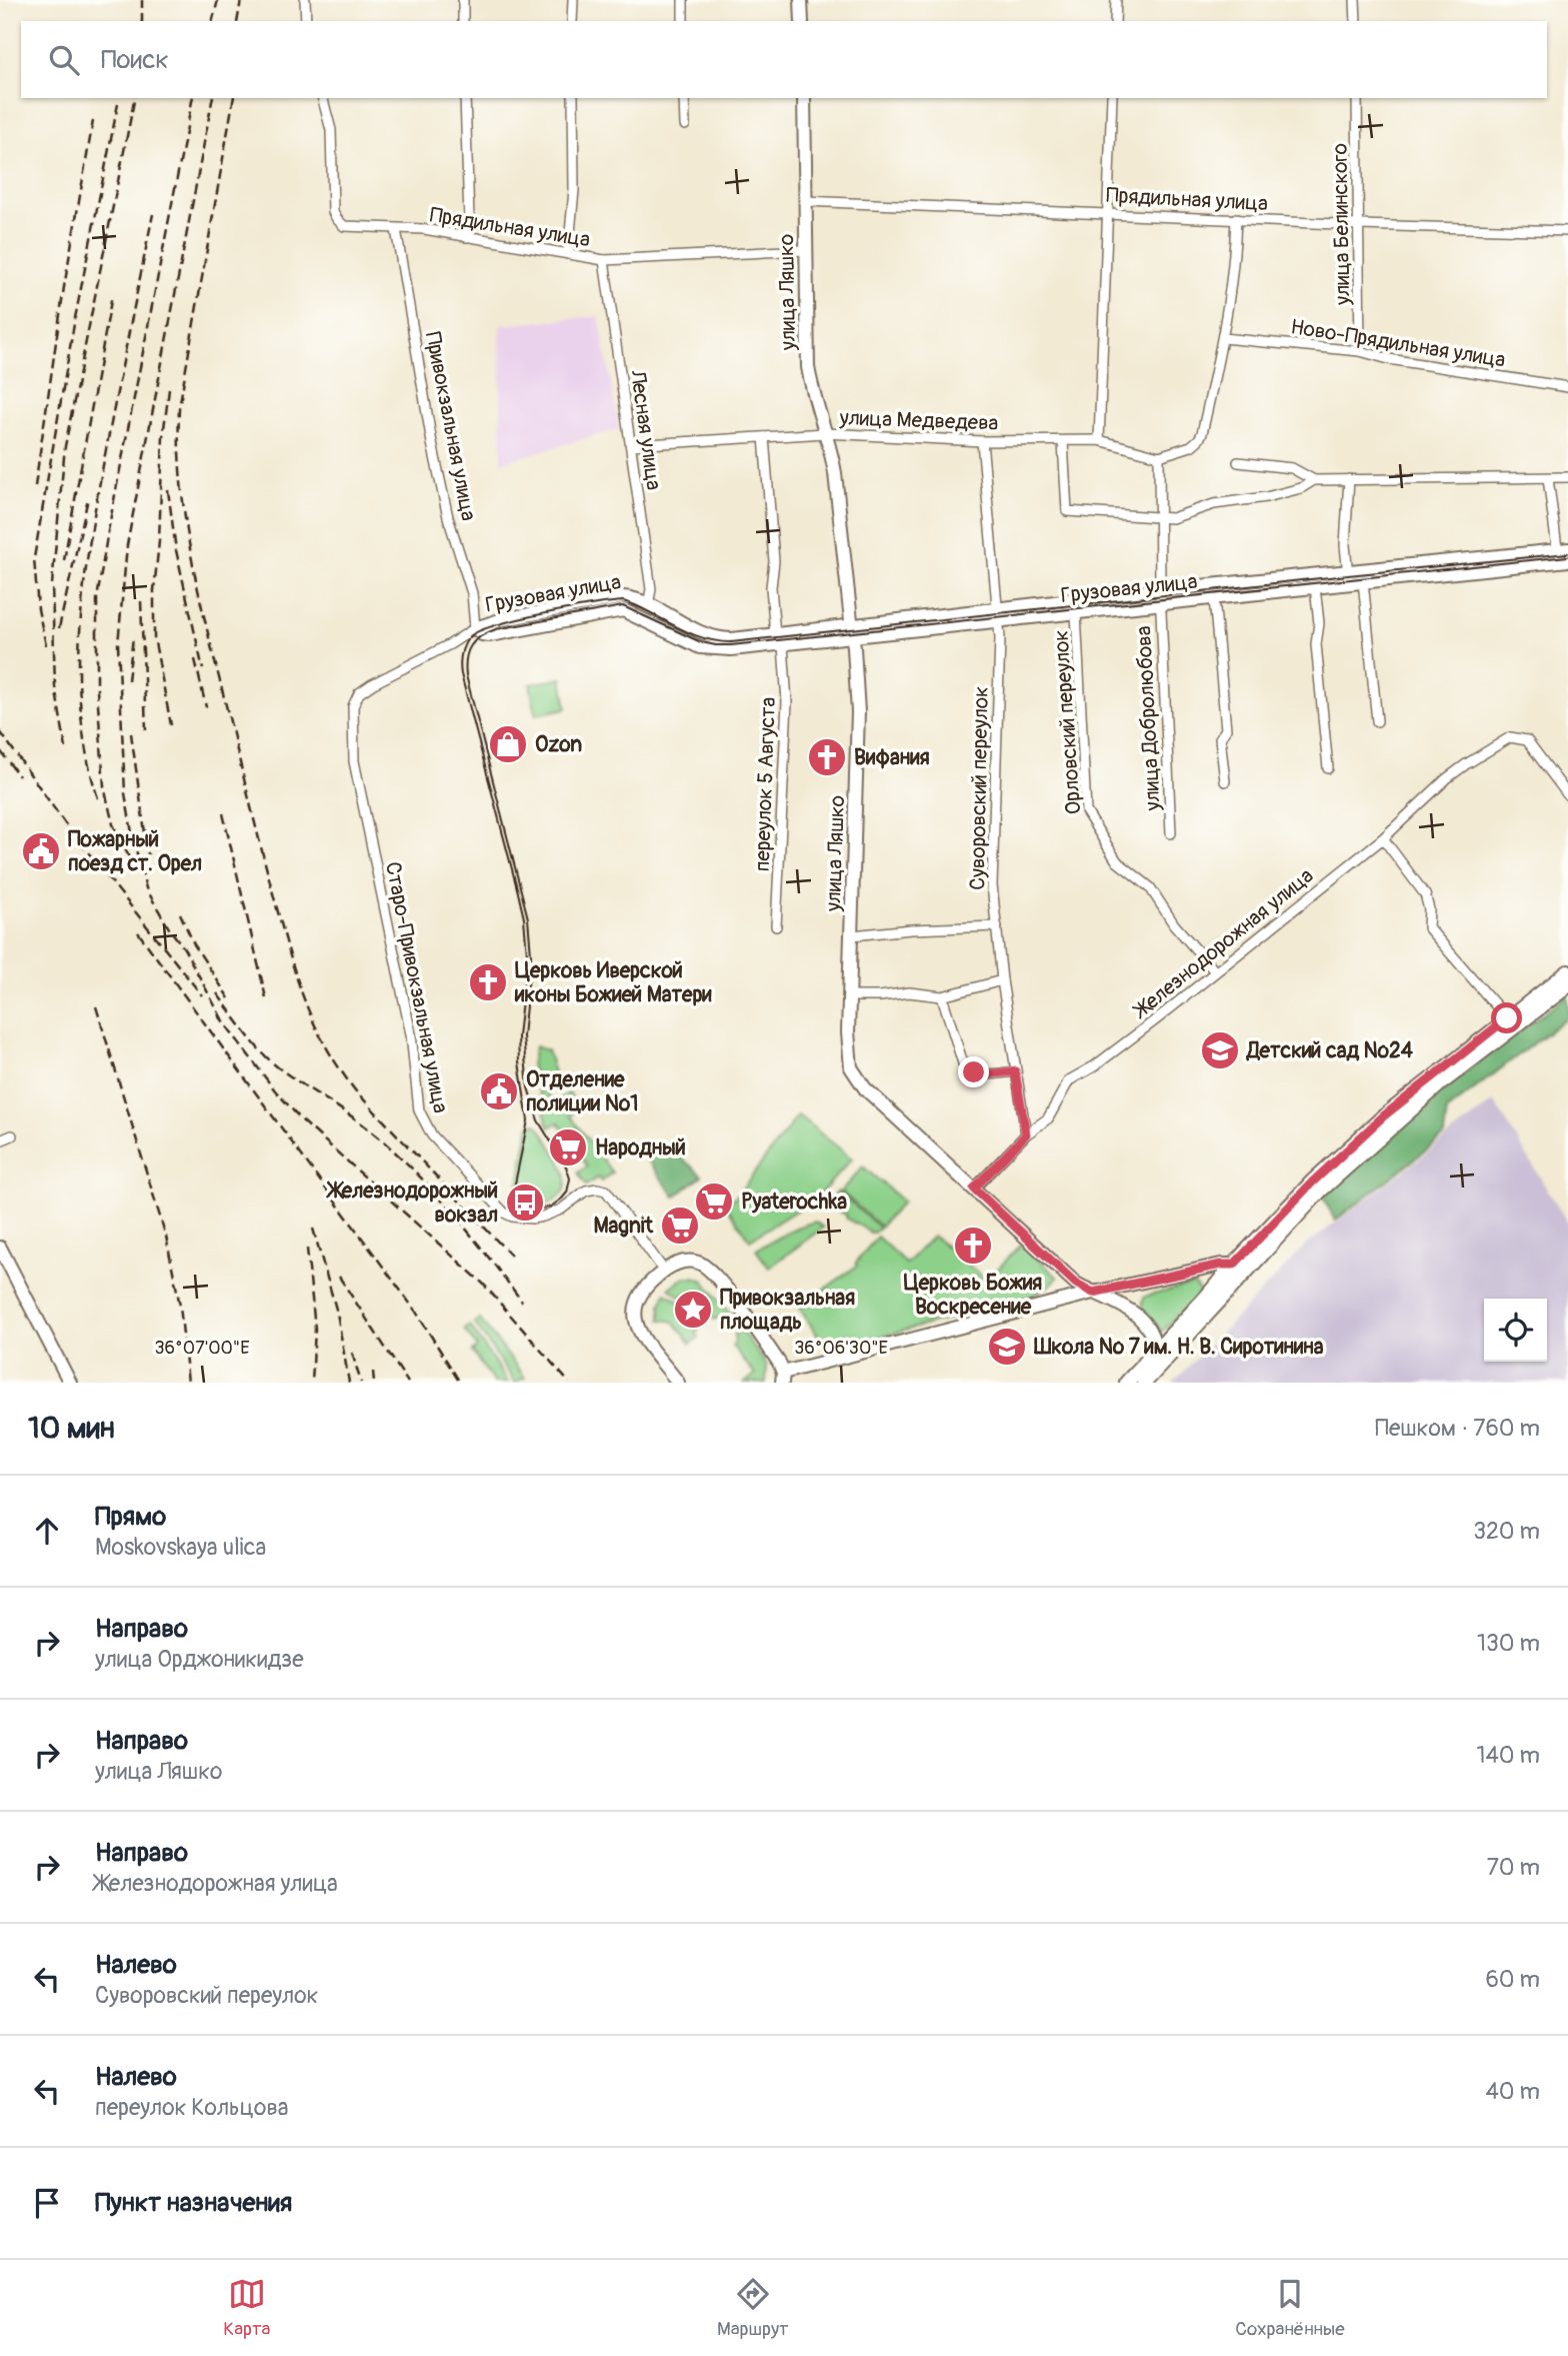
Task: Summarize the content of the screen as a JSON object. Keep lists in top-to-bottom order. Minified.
{"streets":{"street":["Прядильная улица","улица Белинского","улица Ляшко","Ново-Прядильная улица","улица Медведева","Привокзальная улица","Лесная улица","Грузовая улица","улица Добролюбова","Орловский переулок","переулок 5 Августа","Суворовский переулок","Железнодорожная улица","Старо-Привокзальная улица"]},"crossings":[["Прядильная улица","улица Белинского"],["Прядильная улица","улица Ляшко"],["Прядильная улица","Привокзальная улица"],["Прядильная улица","Лесная улица"],["улица Белинского","Ново-Прядильная улица"],["улица Ляшко","улица Медведева"],["улица Ляшко","Грузовая улица"],["улица Ляшко","Железнодорожная улица"],["улица Медведева","Лесная улица"],["улица Медведева","улица Добролюбова"],["улица Медведева","переулок 5 Августа"],["улица Медведева","Суворовский переулок"],["Привокзальная улица","Грузовая улица"],["Привокзальная улица","Старо-Привокзальная улица"],["Лесная улица","Грузовая улица"],["Грузовая улица","улица Добролюбова"],["Грузовая улица","Орловский переулок"],["Грузовая улица","переулок 5 Августа"],["Грузовая улица","Суворовский переулок"],["Грузовая улица","Старо-Привокзальная улица"],["Орловский переулок","Железнодорожная улица"],["Суворовский переулок","Железнодорожная улица"]],"places":{"shop":["Ozon"],"church":["Вифания","Церковь Иверской иконы Божией Матери","Церковь Божия Воскресение"],"public building":["Пожарный поезд ст. Орел","Отделение полиции №1"],"school or university":["Детский сад №24","Школа № 7 им. Н. В. Сиротинина"],"supermarket":["Народный","Pyaterochka","Magnit"],"bus stop":["Железнодорожный вокзал"],"place":["Привокзальная площадь"]},"page":{"search":"Поиск","heading":["10 мин","Пешком · 760 m"],"list":[["Прямо","Moskovskaya ulica","320 m"],["Направо","улица Орджоникидзе","130 m"],["Направо","улица Ляшко","140 m"],["Направо","Железнодорожная улица","70 m"],["Налево","Суворовский переулок","60 m"],["Налево","переулок Кольцова","40 m"],"Пункт назначения"],"nav":["Карта","Маршрут","Сохранённые"]},"coordinates":["36°07'00\"E","36°06'30\"E"]}
